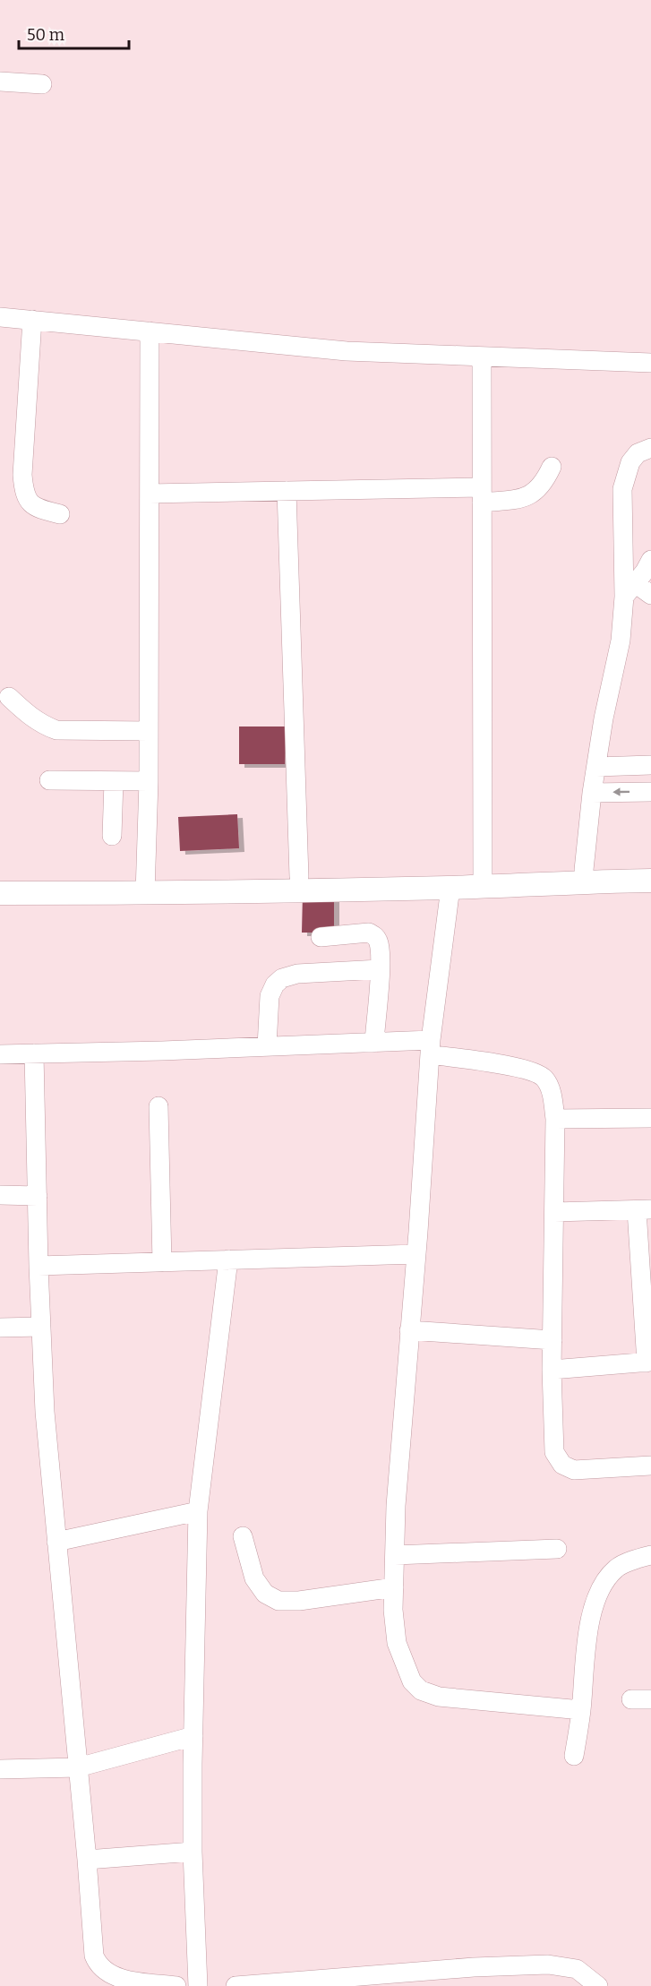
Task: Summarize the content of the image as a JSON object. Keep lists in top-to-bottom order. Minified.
{"scale_bar":"50 m"}
